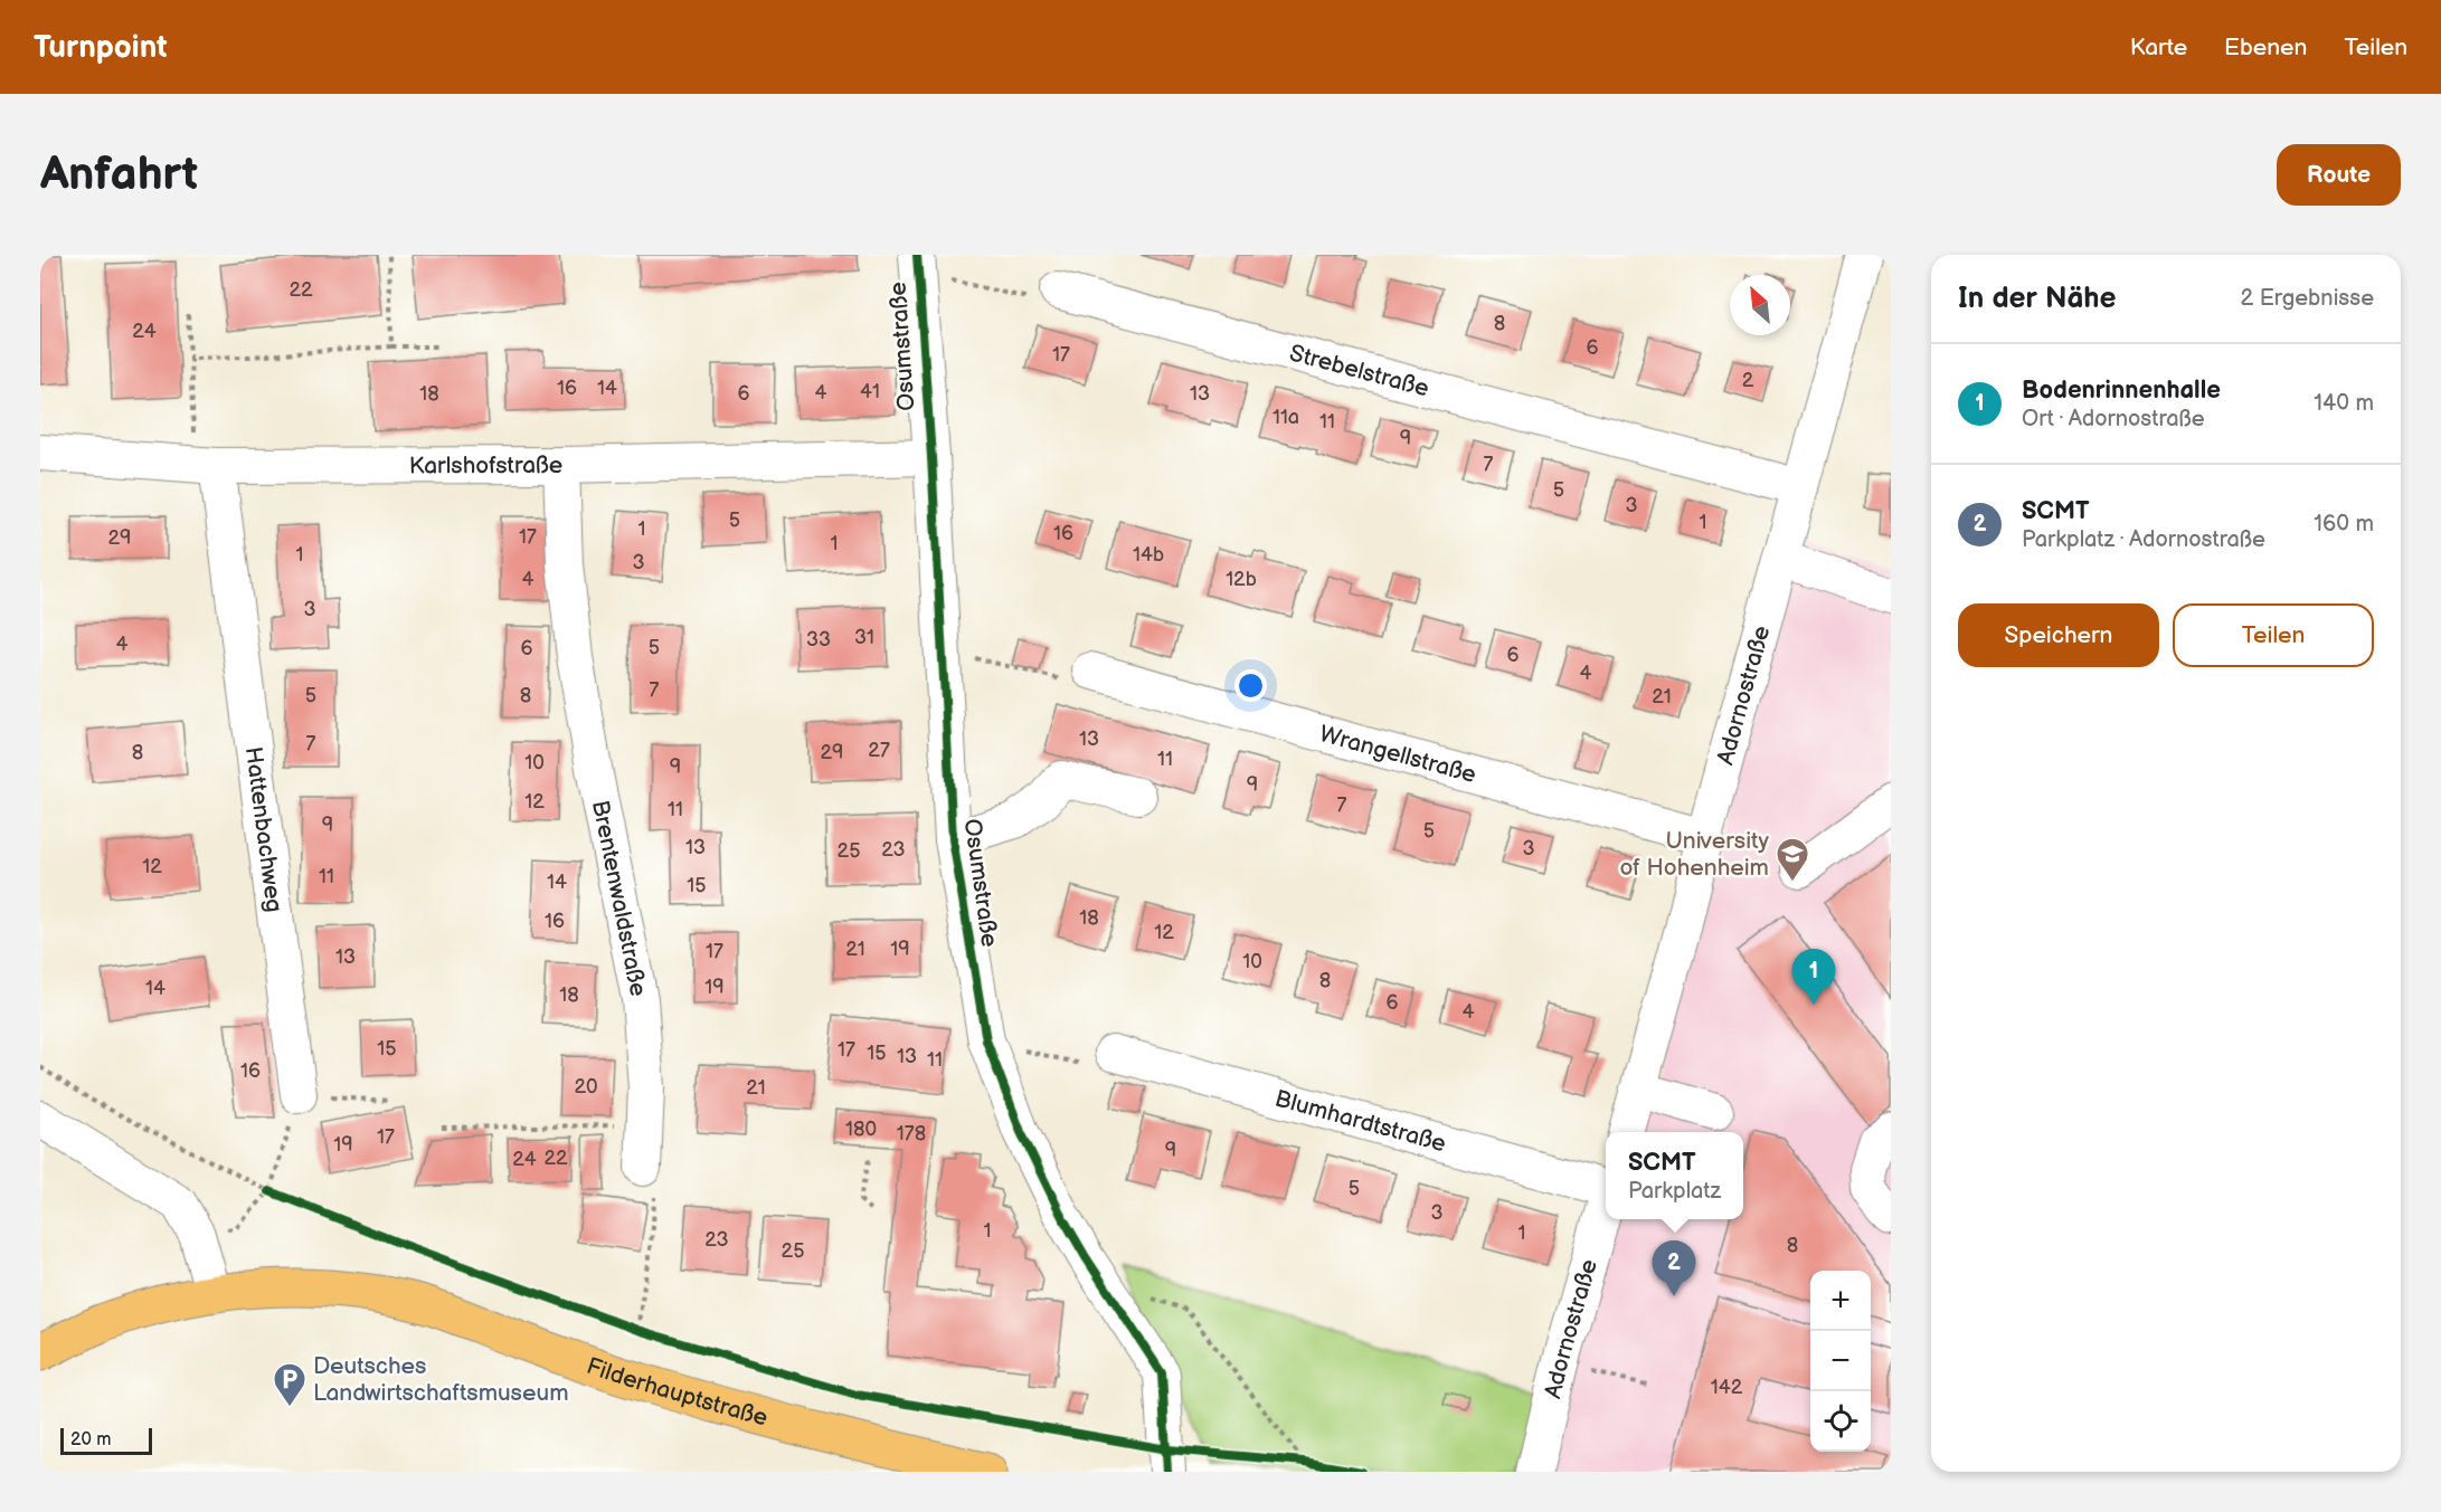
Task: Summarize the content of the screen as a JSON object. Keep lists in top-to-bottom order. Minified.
{"streets":{"main road":["Filderhauptstraße"],"street":["Osumstraße","Strebelstraße","Karlshofstraße","Adornostraße","Wrangellstraße","Hattenbachweg","Brentenwaldstraße","Blumhardtstraße"]},"crossings":[["Osumstraße","Karlshofstraße"],["Strebelstraße","Adornostraße"],["Karlshofstraße","Hattenbachweg"],["Karlshofstraße","Brentenwaldstraße"],["Adornostraße","Wrangellstraße"]],"places":{"school or university":["University of Hohenheim"],"parking":["Deutsches Landwirtschaftsmuseum"]},"house_numbers":["22","8","24","6","17","2","16","14","41","4","18","6","13","11a","11","9","7","5","3","5","1","1","16","17","29","1","1","14b","3","4","12b","3","31","33","4","5","6","6","4","7","5","8","21","13","7","27","8","29","11","10","9","9","12","7","11","9","5","13","3","23","25","12","11","14","15","18","16","12","21","19","17","13","10","8","19","14","18","6","4","15","17","15","13","11","16","20","21","180","178","17","19","9","22","24","5","3","1","1","23","8","25","142"],"scale_bar":"20 m","north":"top left","page":{"header":"Turnpoint","nav":["Karte","Ebenen","Teilen"],"buttons":["Route",["Speichern","Teilen"]],"title":"Anfahrt","heading":["In der Nähe","2 Ergebnisse"],"list":[{"mark":"1","name":"Bodenrinnenhalle","note":"Ort · Adornostraße","value":"140 m"},{"mark":"2","name":"SCMT","note":"Parkplatz · Adornostraße","value":"160 m"}],"pins":["1","2"],"popup":["SCMT","Parkplatz"],"map_buttons":["+","−"],"scale":"20 m"}}
